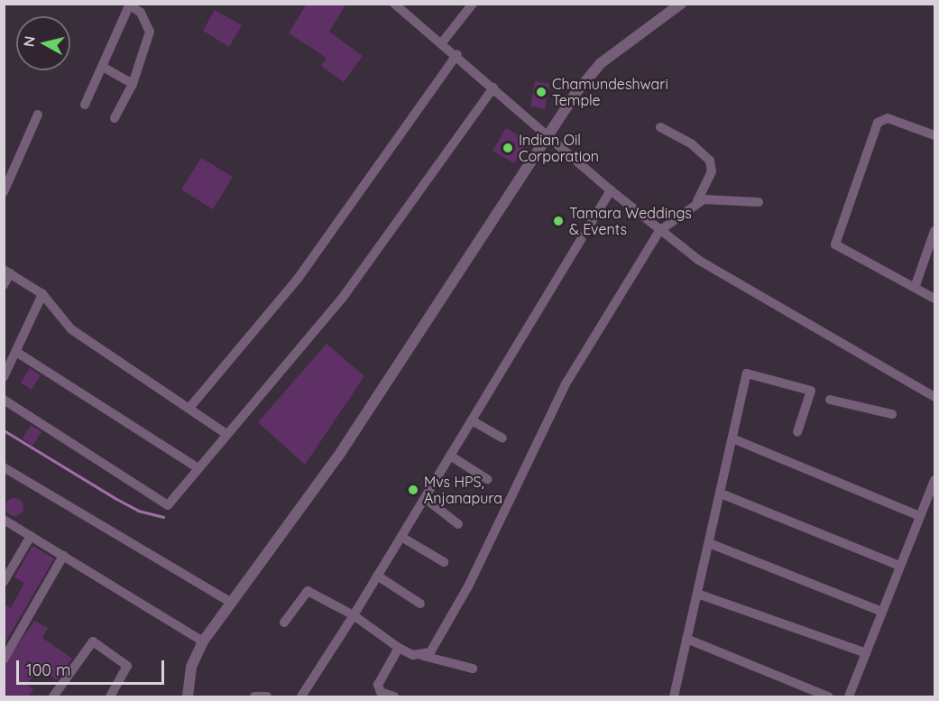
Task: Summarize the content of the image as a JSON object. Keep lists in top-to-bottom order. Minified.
{"places":["Chamundeshwari Temple","Indian Oil Corporation","Tamara Weddings & Events","Mvs HPS, Anjanapura"],"scale_bar":"100 m","north":"left"}
